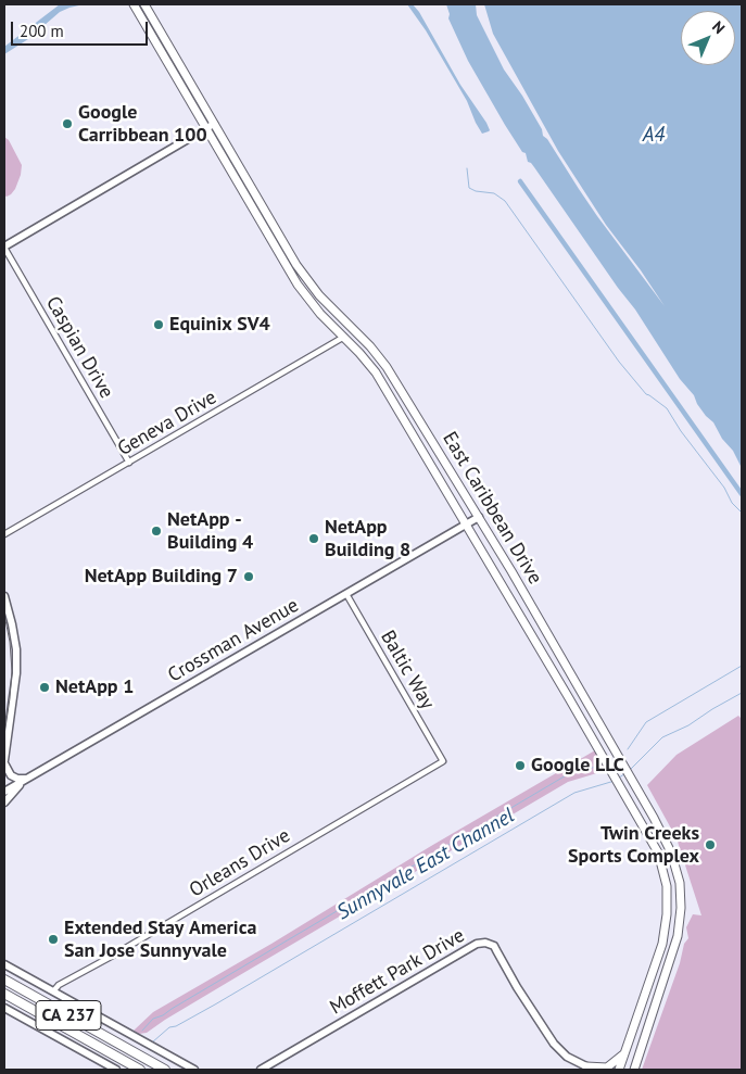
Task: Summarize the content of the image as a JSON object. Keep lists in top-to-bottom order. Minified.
{"streets":{"highway":["CA 237"],"main road":["East Caribbean Drive"],"street":["Caspian Drive","Geneva Drive","Crossman Avenue","Baltic Way","Orleans Drive","Moffett Park Drive"]},"crossings":[["Caspian Drive","Geneva Drive"],["Geneva Drive","East Caribbean Drive"],["East Caribbean Drive","Crossman Avenue"],["Crossman Avenue","Baltic Way"],["Baltic Way","Orleans Drive"]],"water":["A4","Sunnyvale East Channel"],"places":["Google Carribbean 100","Equinix SV4","NetApp - Building 4","NetApp Building 8","NetApp Building 7","NetApp 1","Google LLC","Twin Creeks Sports Complex","Extended Stay America San Jose Sunnyvale"],"scale_bar":"200 m","north":"top right"}
